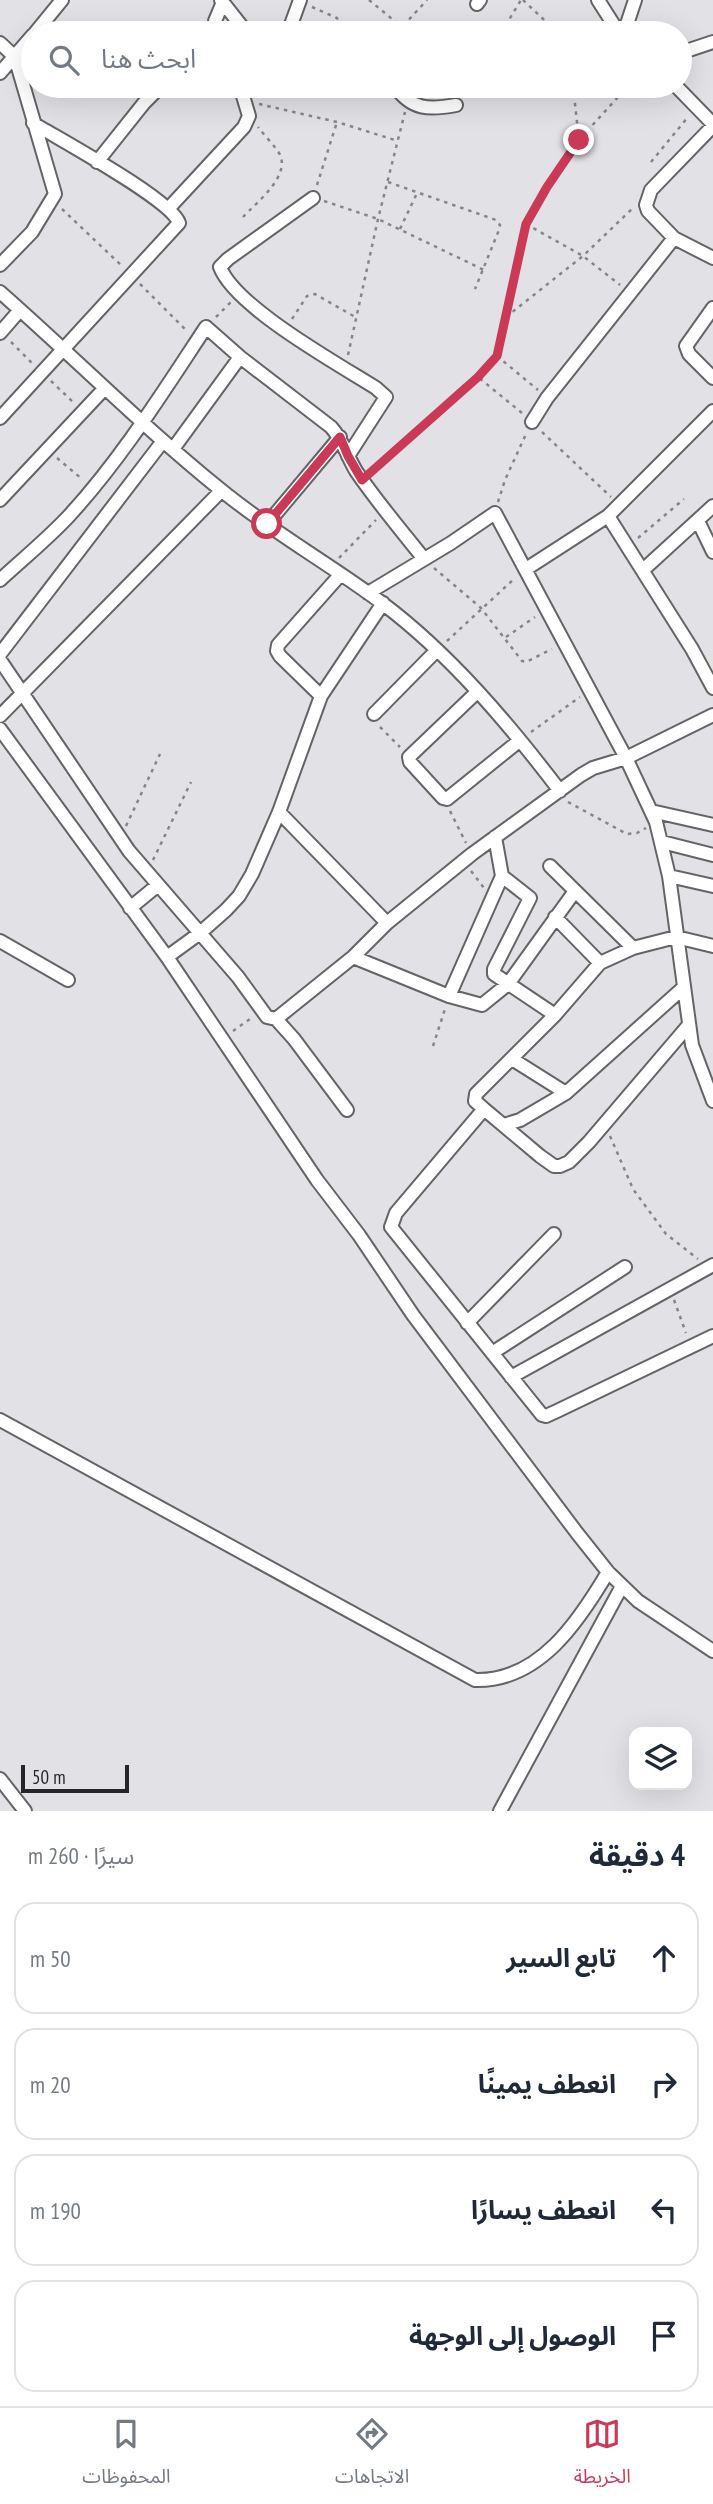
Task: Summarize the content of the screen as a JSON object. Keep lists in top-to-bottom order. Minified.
{"scale_bar":"50 m","page":{"search":"ابحث هنا","scale":"50 m","heading":["4 دقيقة","سيرًا · 260 m"],"list":[["تابع السير","50 m"],["انعطف يمينًا","20 m"],["انعطف يسارًا","190 m"],"الوصول إلى الوجهة"],"nav":["الخريطة","الاتجاهات","المحفوظات"]}}
